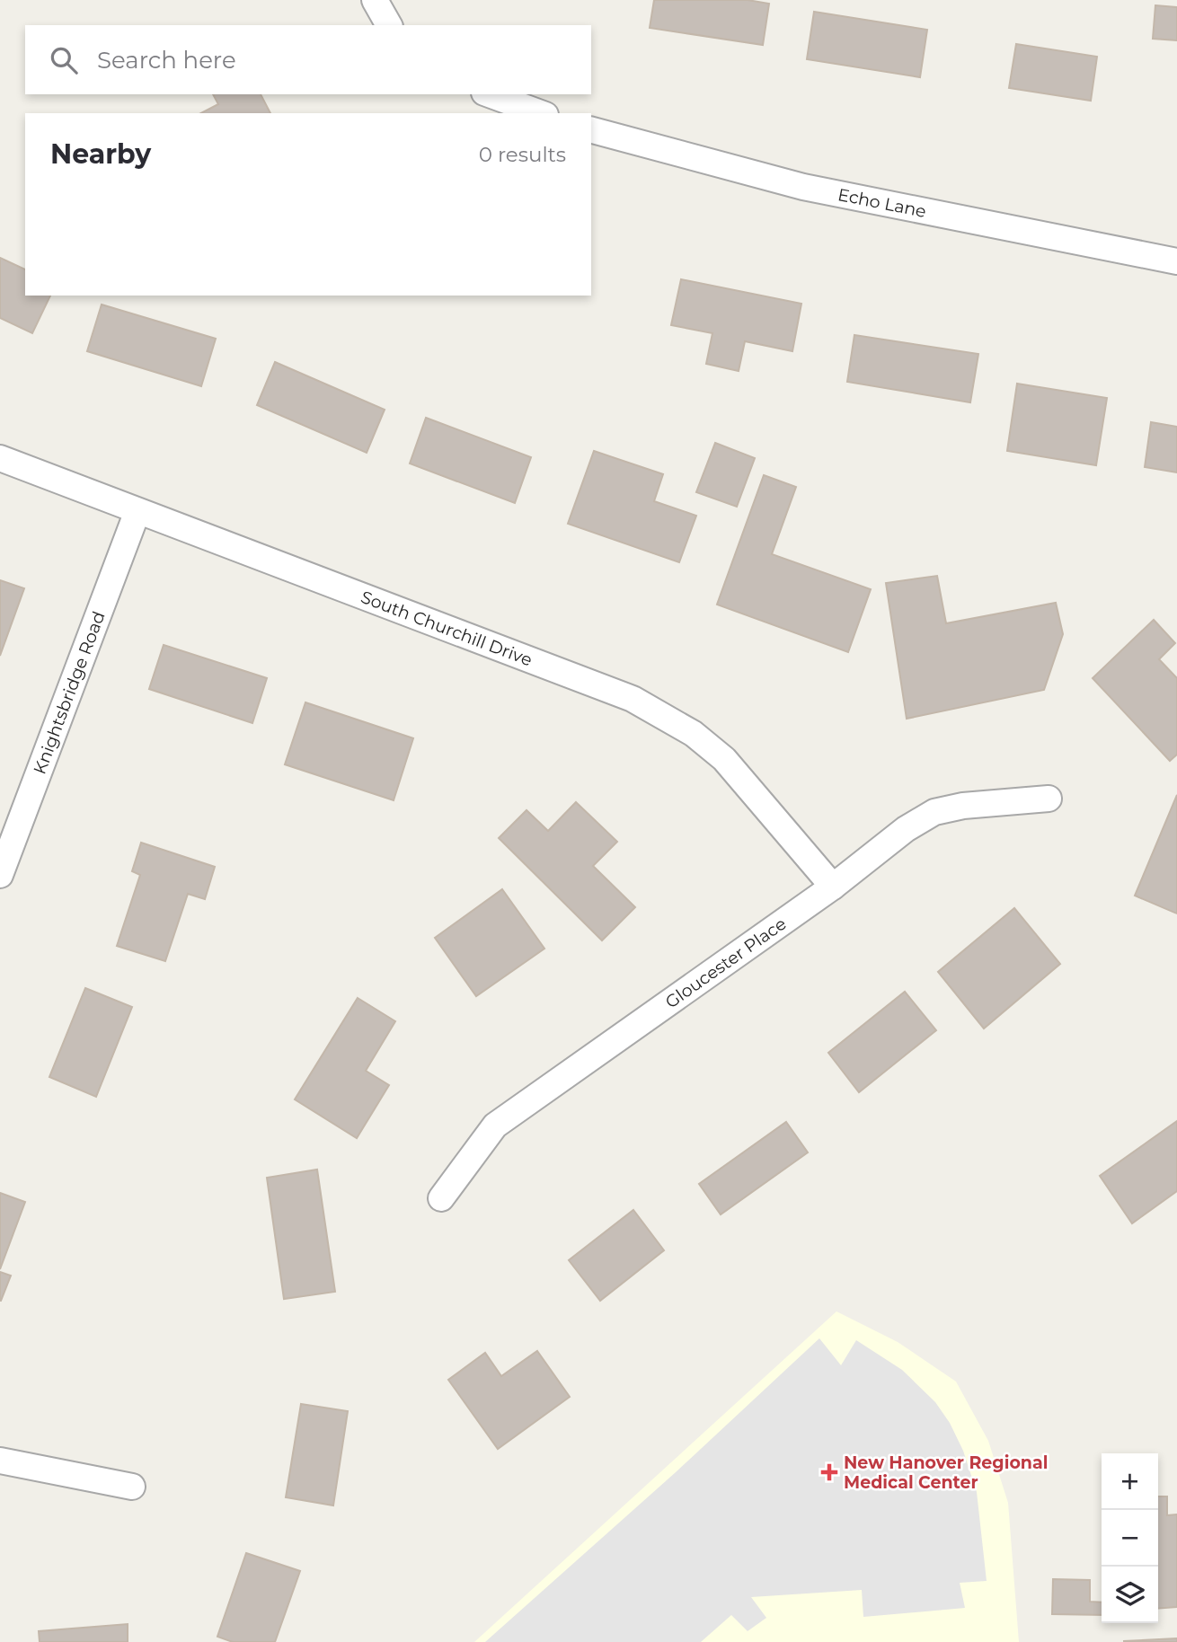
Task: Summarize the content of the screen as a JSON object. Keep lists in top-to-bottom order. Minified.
{"streets":{"street":["Echo Lane","South Churchill Drive","Knightsbridge Road","Gloucester Place"]},"crossings":[["South Churchill Drive","Knightsbridge Road"],["South Churchill Drive","Gloucester Place"]],"places":{"health":["New Hanover Regional Medical Center"]},"page":{"search":"Search here","heading":["Nearby","0 results"],"map_buttons":["+","−"]}}
